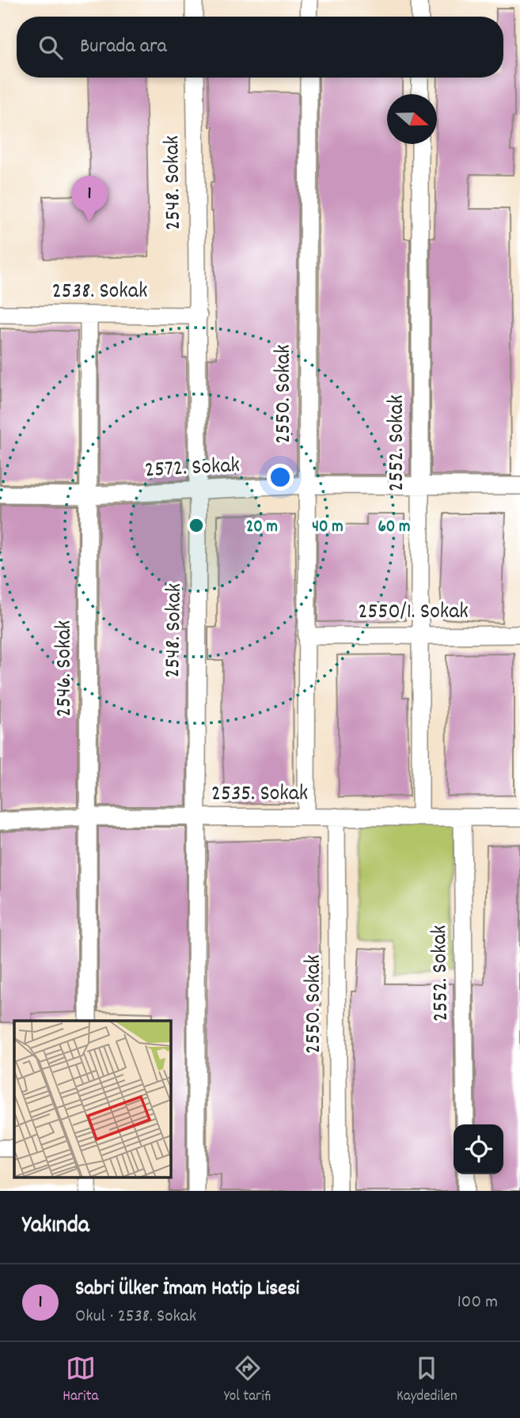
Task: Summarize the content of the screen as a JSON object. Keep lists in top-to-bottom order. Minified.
{"streets":{"street":["2548. Sokak","2538. Sokak","2550. Sokak","2552. Sokak","2572. Sokak","2550/1. Sokak","2546. Sokak","2535. Sokak"]},"crossings":[["2548. Sokak","2538. Sokak"],["2548. Sokak","2572. Sokak"],["2548. Sokak","2535. Sokak"],["2538. Sokak","2546. Sokak"],["2550. Sokak","2572. Sokak"],["2550. Sokak","2550/1. Sokak"],["2550. Sokak","2535. Sokak"],["2552. Sokak","2572. Sokak"],["2552. Sokak","2550/1. Sokak"],["2552. Sokak","2535. Sokak"],["2572. Sokak","2546. Sokak"],["2546. Sokak","2535. Sokak"]],"north":"right","page":{"search":"Burada ara","pins":"1","heading":"Yakında","list":[{"mark":"1","name":"Sabri Ülker İmam Hatip Lisesi","note":"Okul · 2538. Sokak","value":"100 m"}],"nav":["Harita","Yol tarifi","Kaydedilen"]},"rings":["20 m","40 m","60 m"]}
